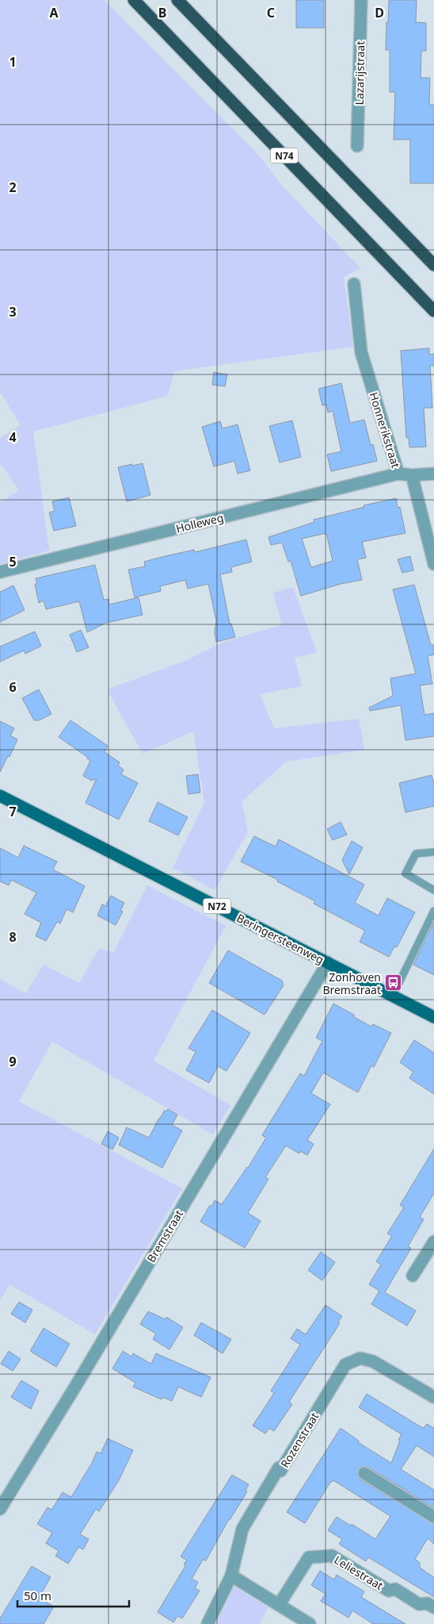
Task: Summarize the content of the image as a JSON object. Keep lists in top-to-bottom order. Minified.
{"streets":{"highway":["N74"],"main road":["N72","Beringersteenweg"],"street":["Lazarijstraat","Honnerikstraat","Holleweg","Bremstraat","Rozenstraat","Leliestraat"]},"crossings":[["Honnerikstraat","Holleweg"],["Beringersteenweg","Bremstraat"]],"places":{"bus stop":["Zonhoven Bremstraat"]},"scale_bar":"50 m","grid":{"columns":["A","B","C","D"],"rows":["1","2","3","4","5","6","7","8","9"]}}
